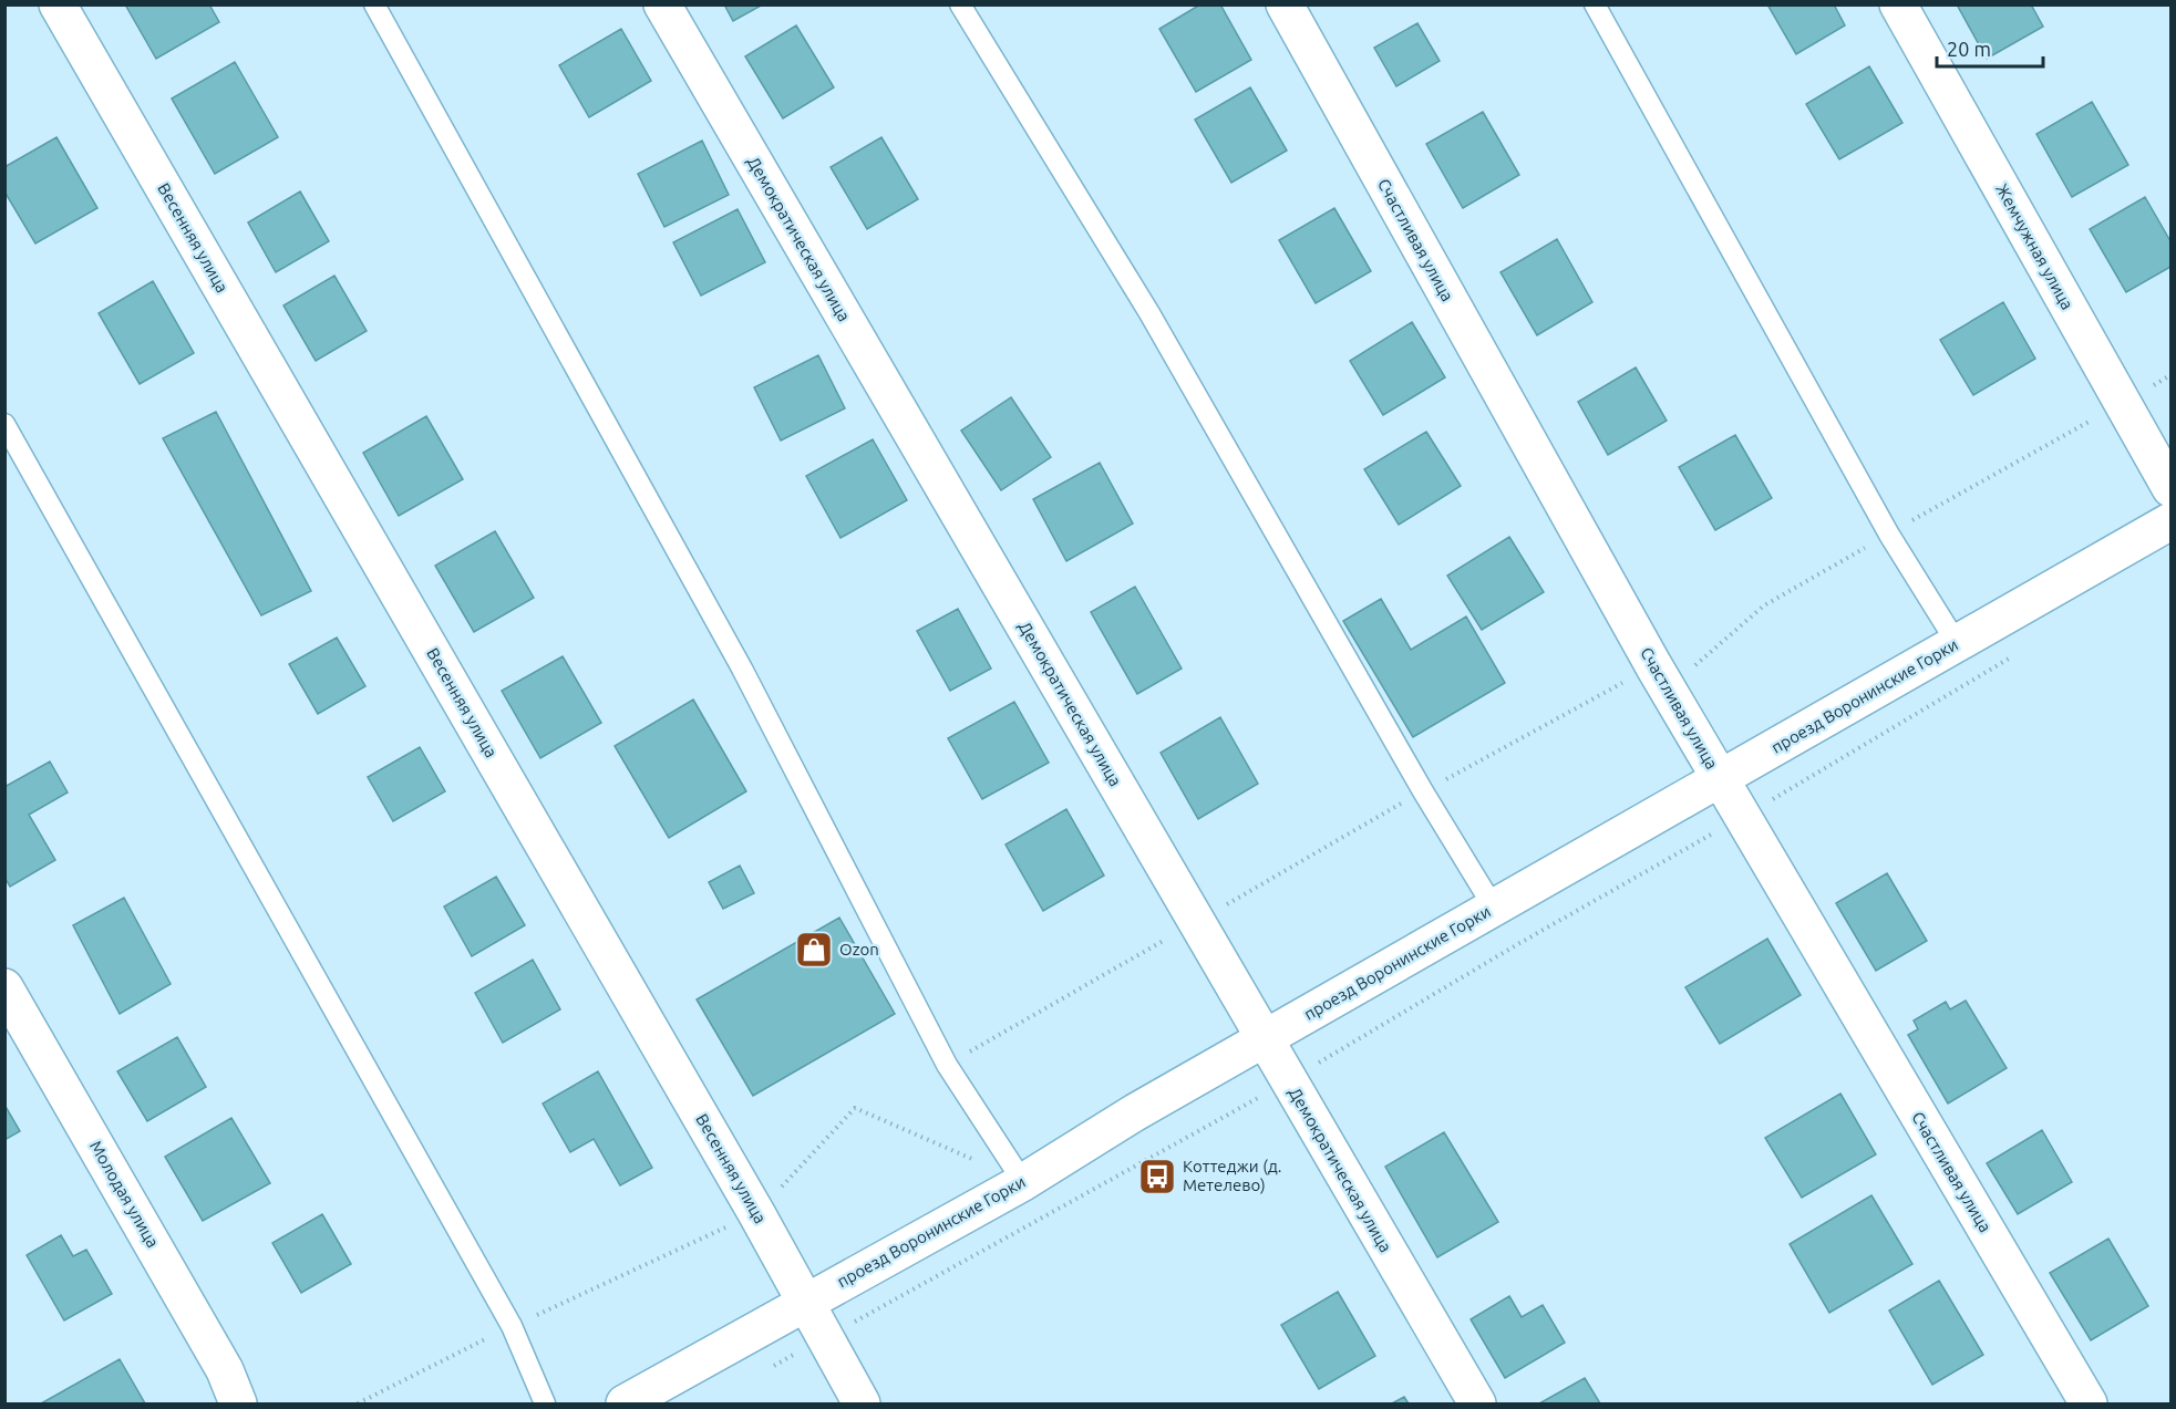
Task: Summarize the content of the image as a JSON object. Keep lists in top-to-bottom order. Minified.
{"streets":{"street":["Весенняя улица","Демократическая улица","Счастливая улица","Жемчужная улица","проезд Воронинские Горки","Молодая улица"]},"crossings":[["Весенняя улица","проезд Воронинские Горки"],["Демократическая улица","проезд Воронинские Горки"],["Счастливая улица","проезд Воронинские Горки"]],"places":{"shop":["Ozon"],"bus stop":["Коттеджи (д. Метелево)"]},"scale_bar":"20 m"}
